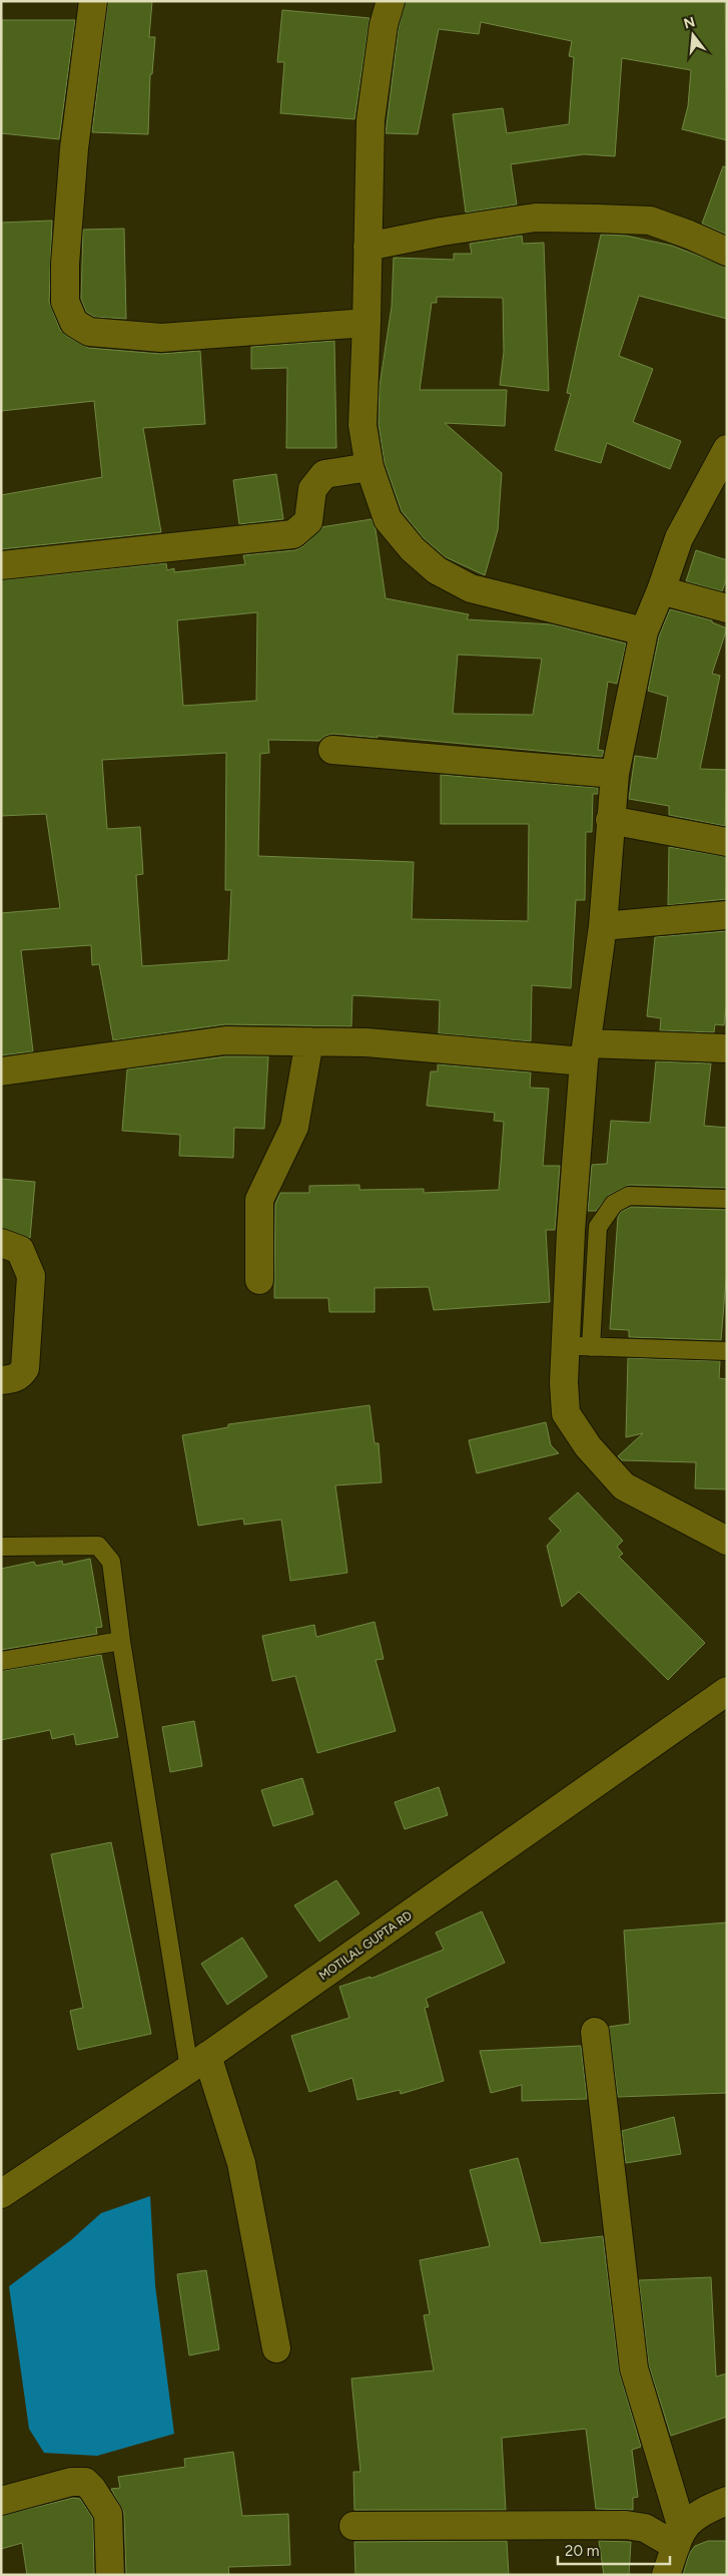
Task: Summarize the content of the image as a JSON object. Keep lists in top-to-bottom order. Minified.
{"streets":{"street":["MOTILAL GUPTA RD"]},"scale_bar":"20 m","north":"top"}
